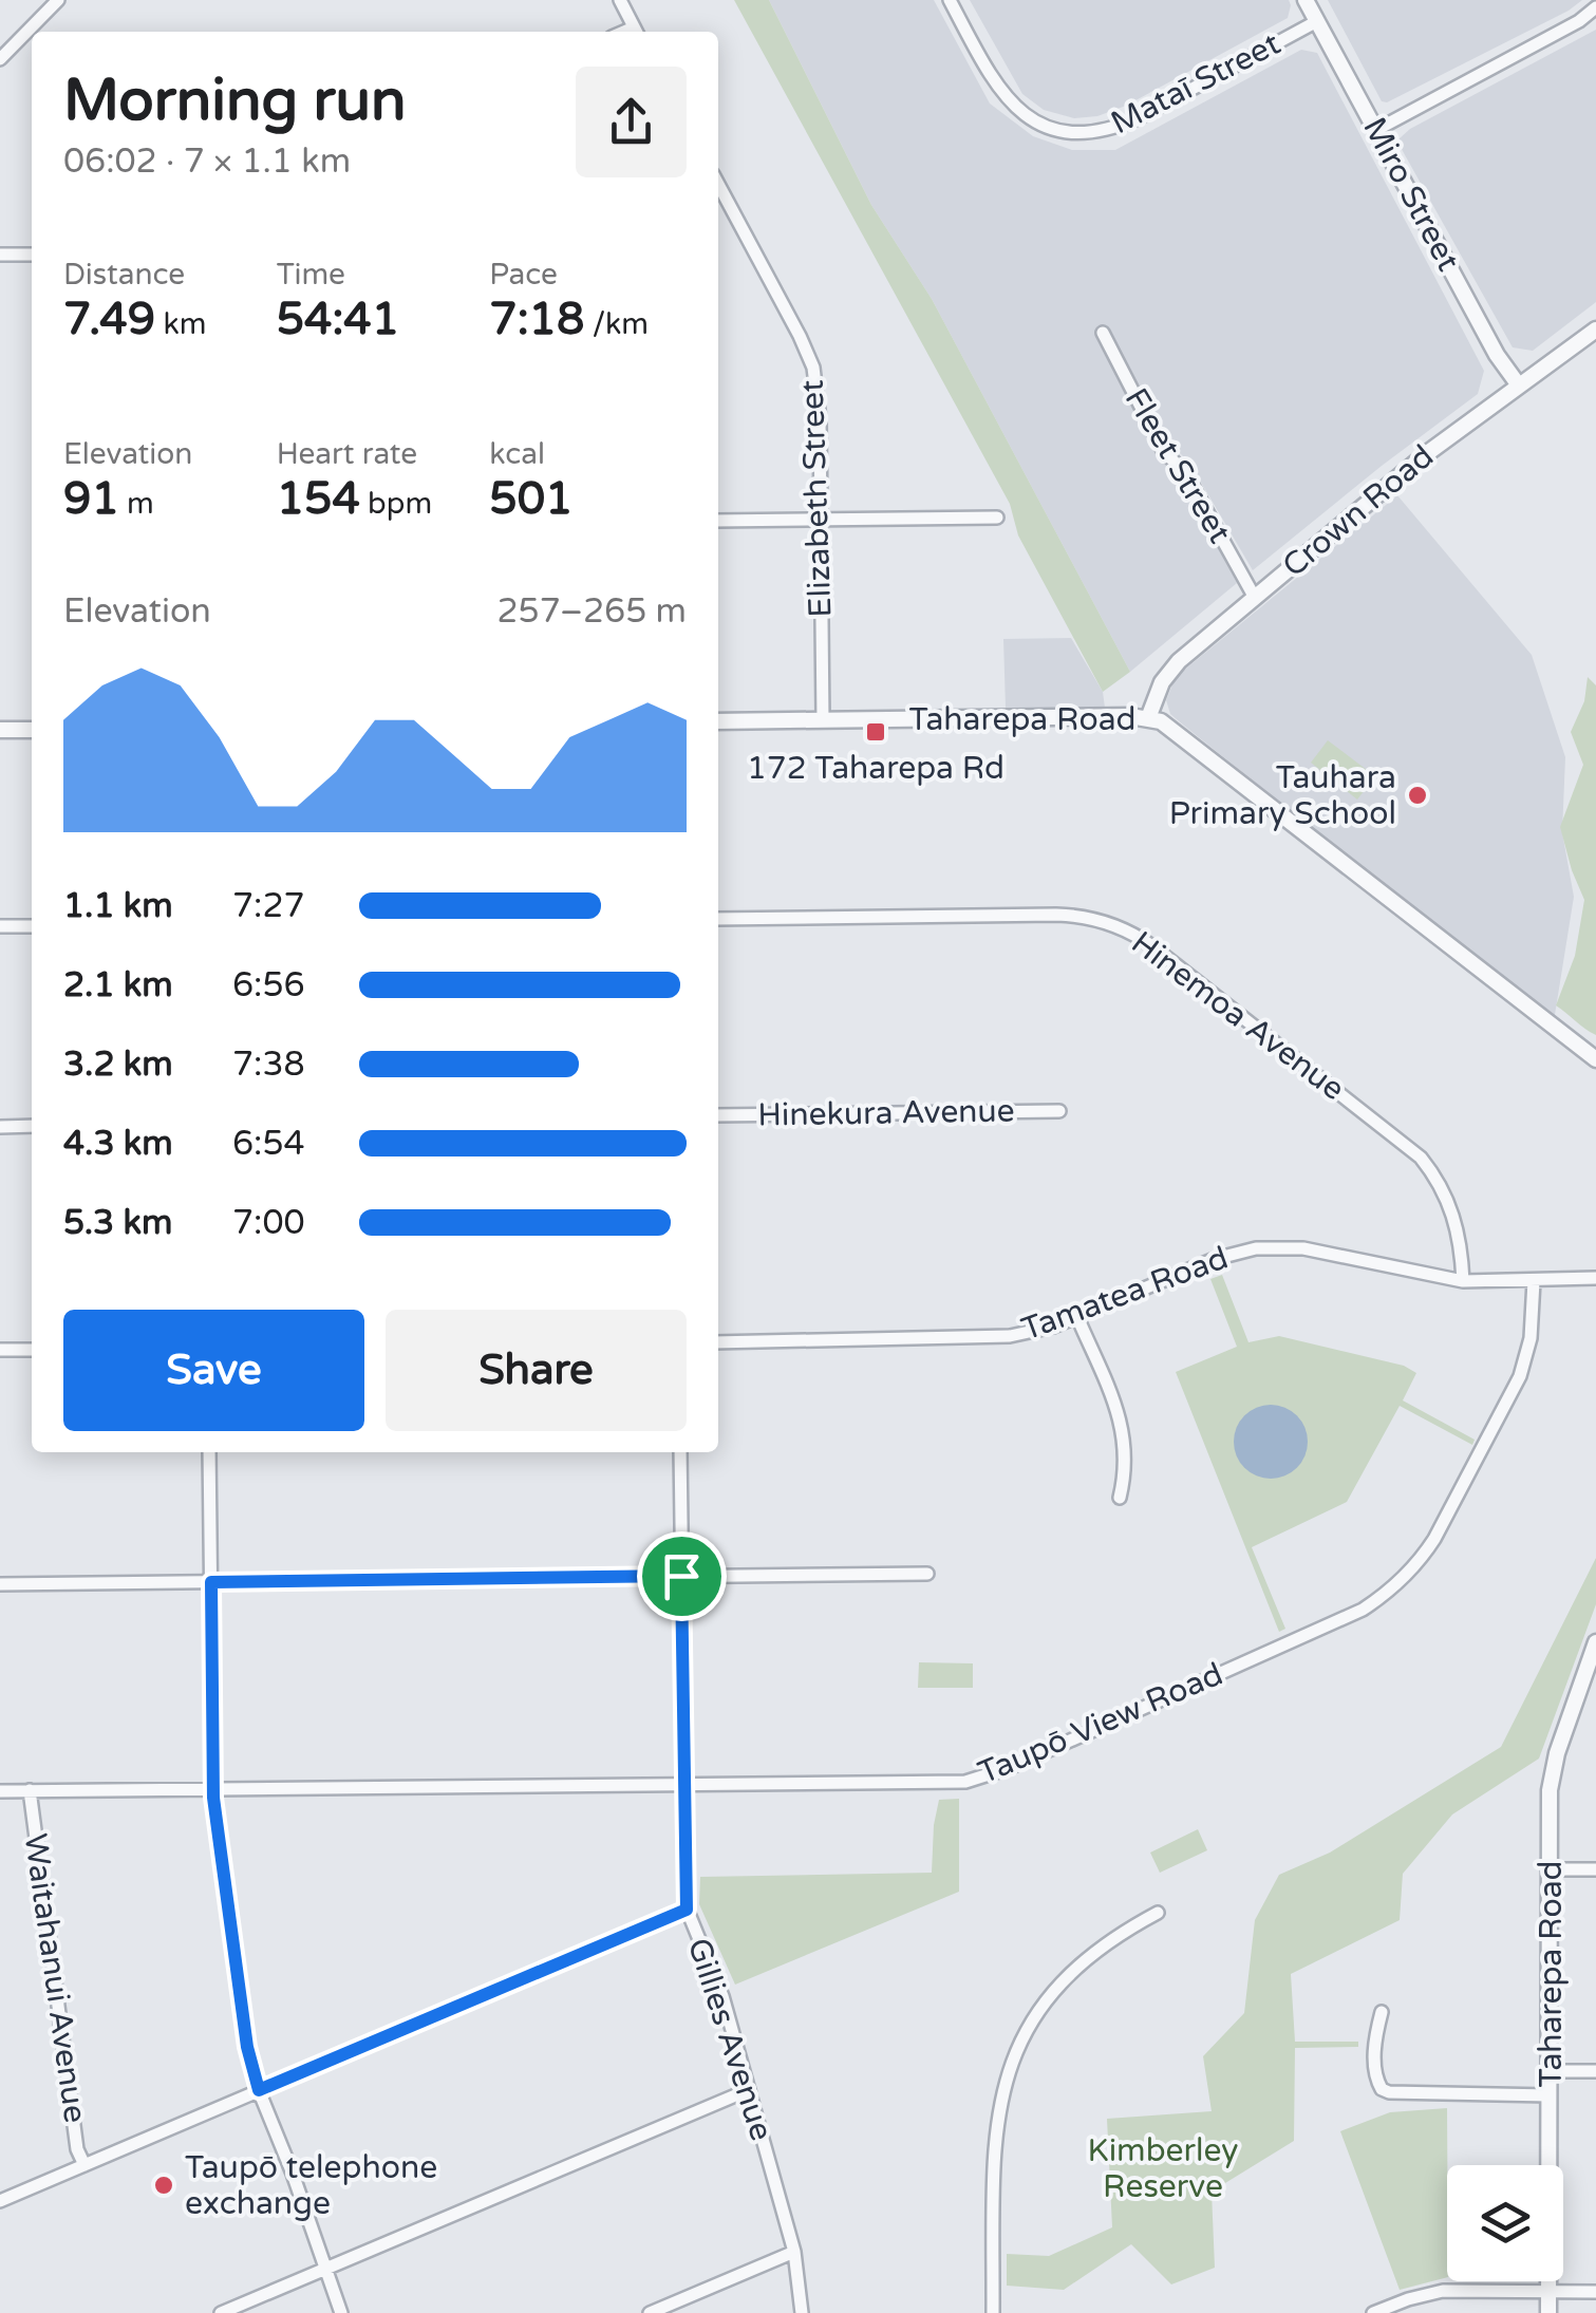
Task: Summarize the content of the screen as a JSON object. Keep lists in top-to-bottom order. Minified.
{"streets":{"street":["Mataī Street","Miro Street","Fleet Street","Elizabeth Street","Crown Road","Taharepa Road","Hinemoa Avenue","Hinekura Avenue","Tamatea Road","Taupō View Road","Waitahanui Avenue","Gillies Avenue"]},"crossings":[["Mataī Street","Miro Street"],["Miro Street","Crown Road"],["Fleet Street","Crown Road"],["Elizabeth Street","Taharepa Road"],["Crown Road","Taharepa Road"],["Hinemoa Avenue","Tamatea Road"],["Tamatea Road","Taupō View Road"],["Taupō View Road","Waitahanui Avenue"],["Taupō View Road","Gillies Avenue"]],"parks":["Kimberley Reserve"],"places":{"transit":["172 Taharepa Rd"],"other":["Tauhara Primary School","Taupō telephone exchange"]},"page":{"heading":["Morning run","06:02 · 7 × 1.1 km"],"stats":[["Distance","7.49 km"],["Time","54:41"],["Pace","7:18 /km"],["Elevation","91 m"],["Heart rate","154 bpm"],["kcal","501"]],"chart":["Elevation","257–265 m"],"list":[{"name":"1.1 km","note":"7:27"},{"name":"2.1 km","note":"6:56"},{"name":"3.2 km","note":"7:38"},{"name":"4.3 km","note":"6:54"},{"name":"5.3 km","note":"7:00"}],"buttons":["Save","Share"]}}
